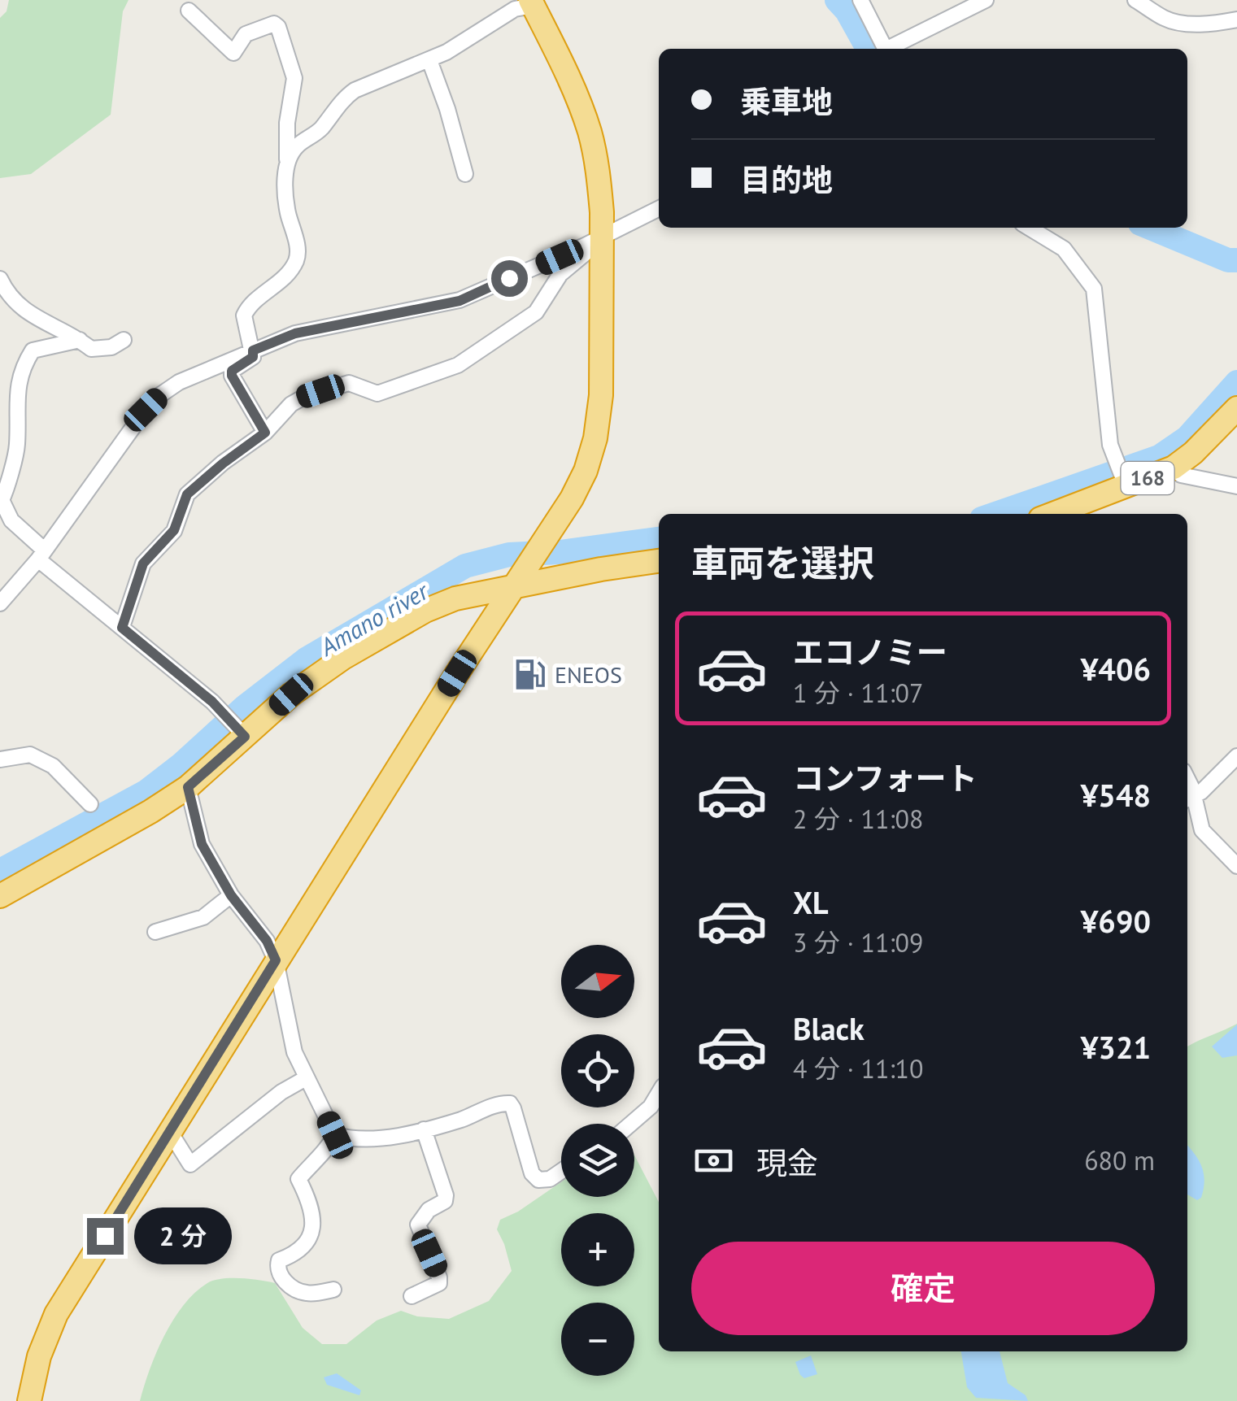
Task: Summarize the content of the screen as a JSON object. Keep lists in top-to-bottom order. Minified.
{"streets":{"highway":["168"]},"water":["Amano river"],"places":{"fuel station":["ENEOS"]},"north":"right","page":{"banner":["乗車地","目的地"],"heading":"車両を選択","list":[{"name":"エコノミー","note":"1 分 · 11:07","value":"¥406"},{"name":"コンフォート","note":"2 分 · 11:08","value":"¥548"},{"name":"XL","note":"3 分 · 11:09","value":"¥690"},{"name":"Black","note":"4 分 · 11:10","value":"¥321"}],"map_buttons":["+","−"],"pay":["現金","680 m"],"bubble":"2 分","buttons":"確定"}}
